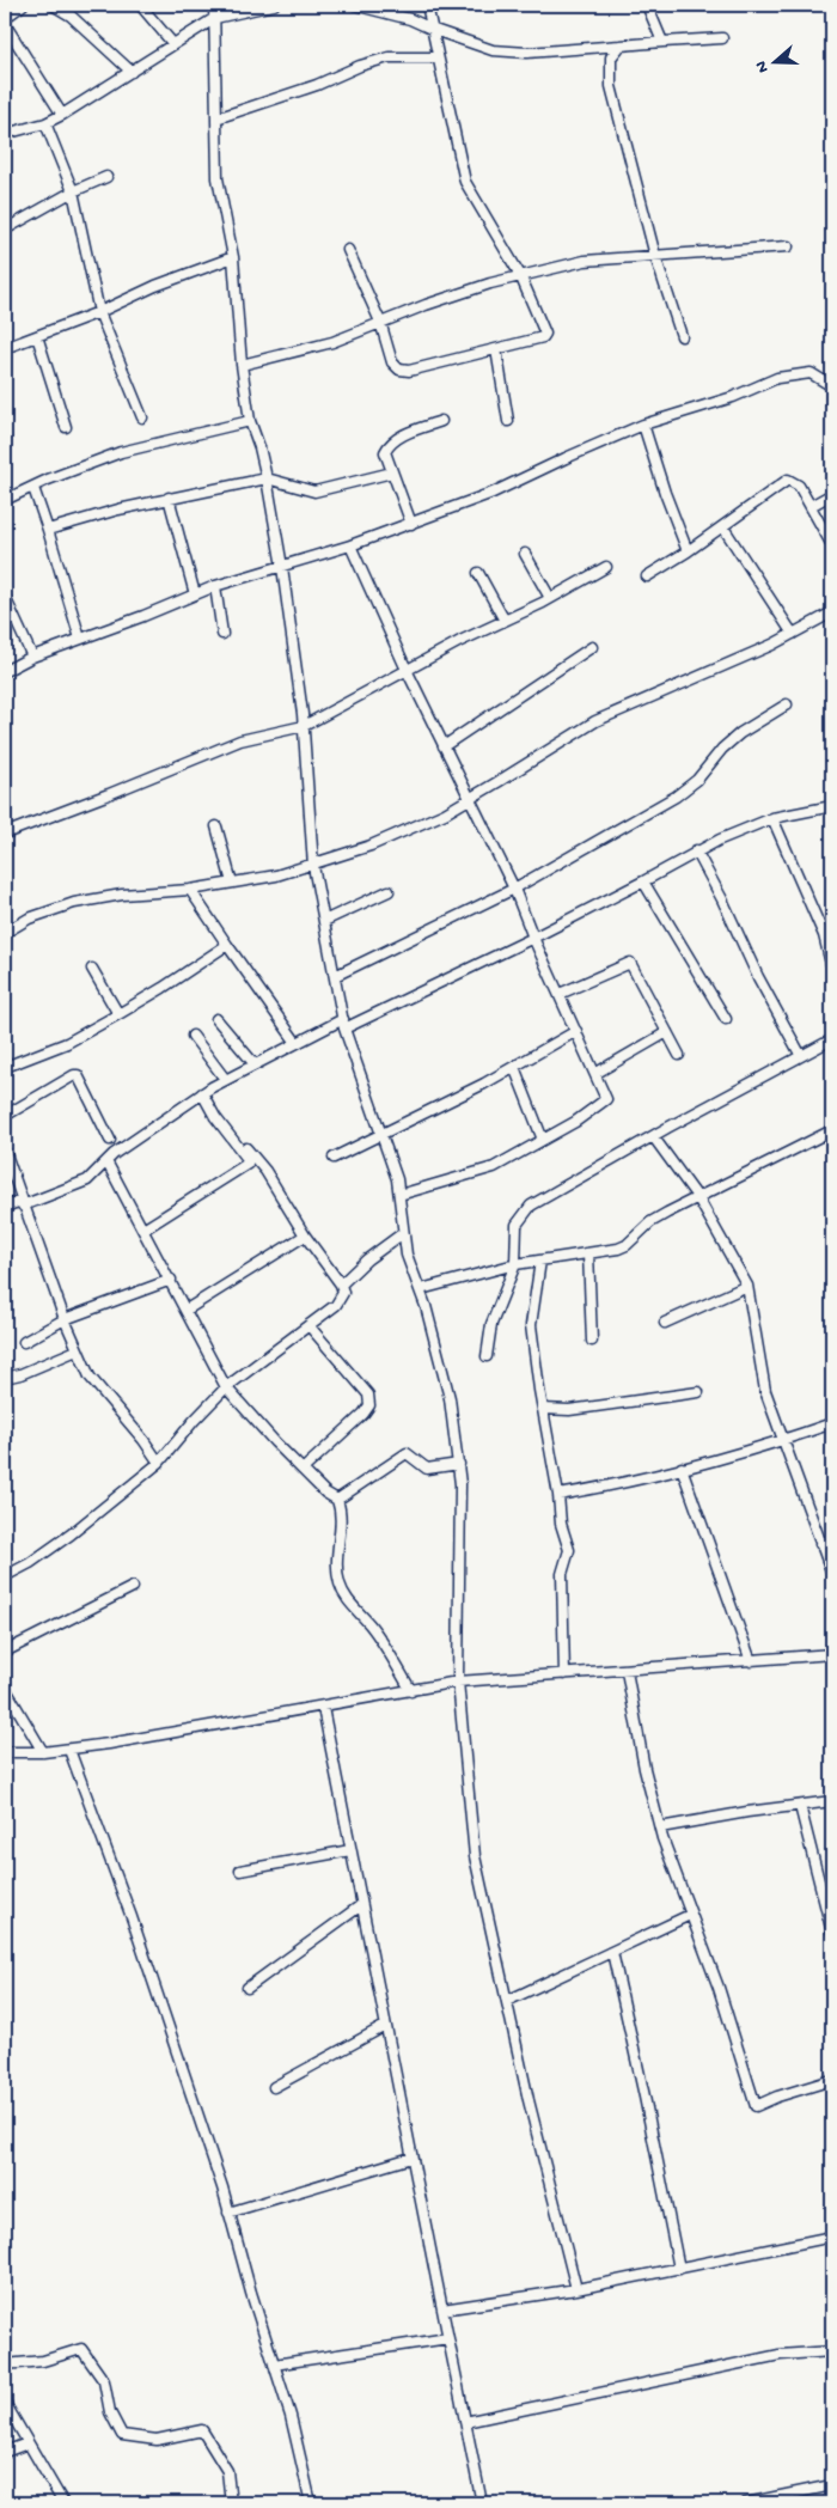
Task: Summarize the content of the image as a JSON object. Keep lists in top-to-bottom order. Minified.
{"north":"left"}
